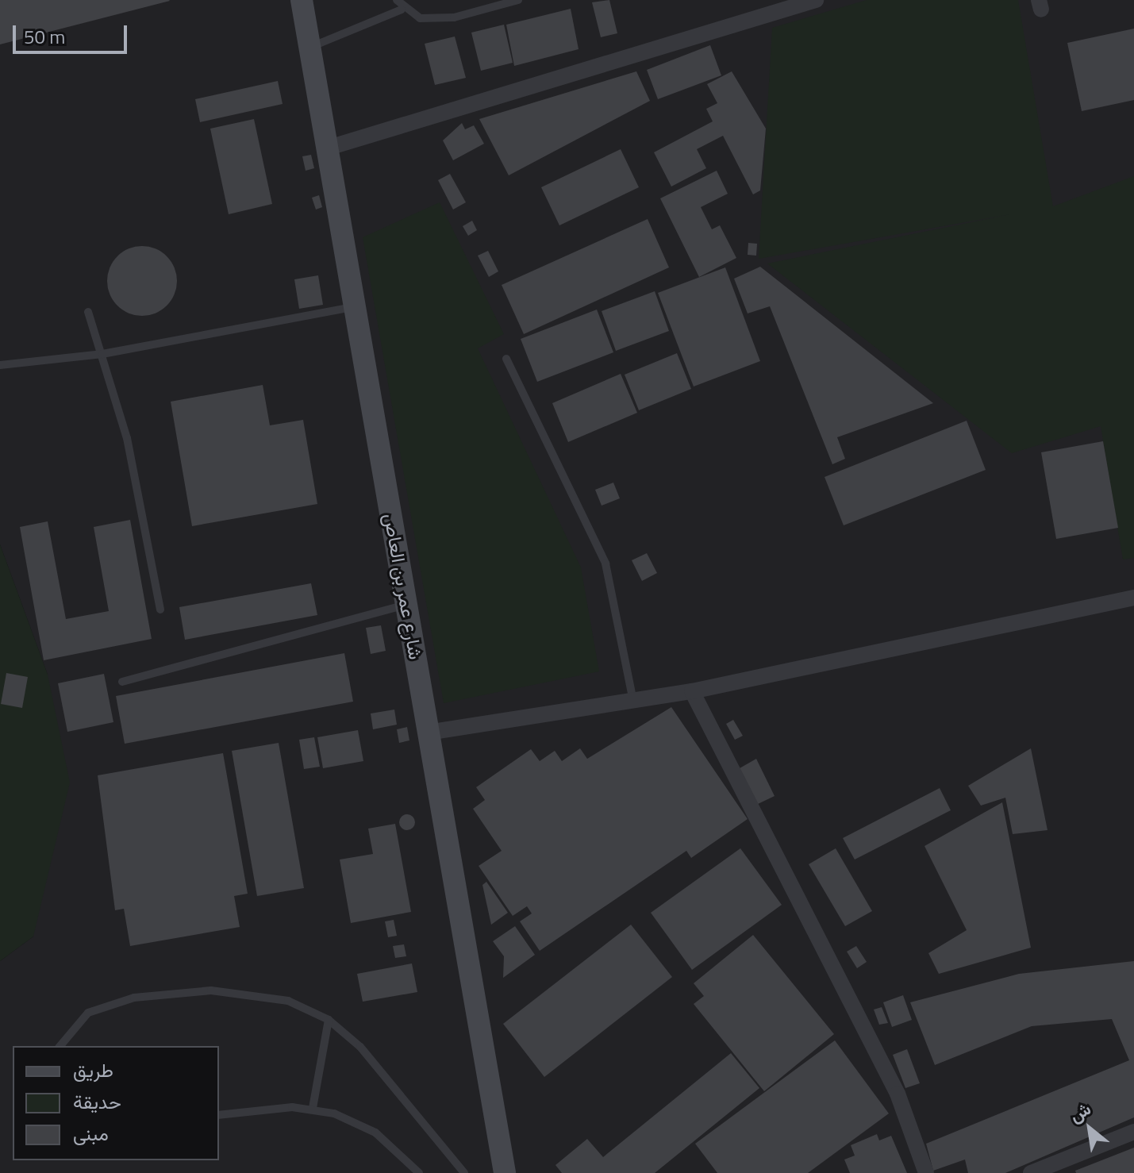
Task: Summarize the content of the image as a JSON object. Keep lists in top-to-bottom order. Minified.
{"streets":{"street":["شارع عمر بن العاص"]},"legend":["طريق","حديقة","مبنى"],"scale_bar":"50 m","north":"top left"}
